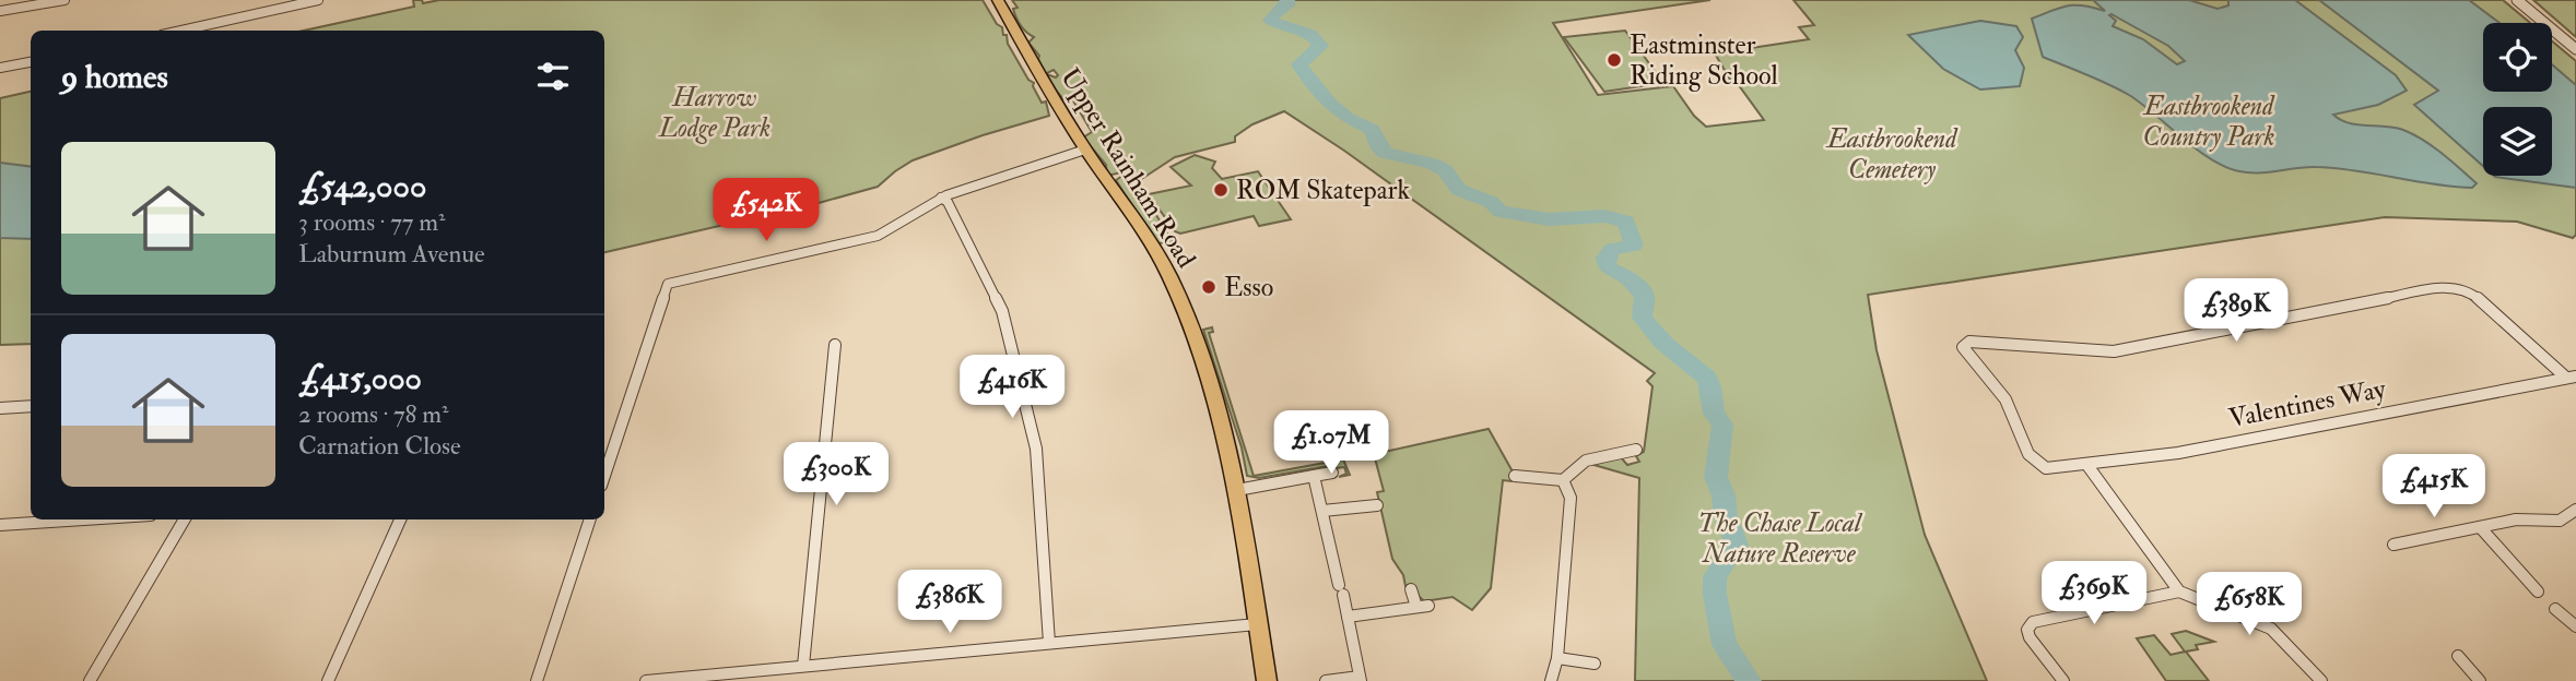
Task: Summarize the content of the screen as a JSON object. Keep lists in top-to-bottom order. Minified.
{"streets":{"main road":["Upper Rainham Road"],"street":["Valentines Way"]},"parks":["Harrow Lodge Park","Eastbrookend Country Park","Eastbrookend Cemetery","The Chase Local Nature Reserve"],"places":["Eastminster Riding School","ROM Skatepark","Esso"],"page":{"heading":"9 homes","list":[{"name":"£542,000","note":"3 rooms · 77 m² · Laburnum Avenue"},{"name":"£415,000","note":"2 rooms · 78 m² · Carnation Close"}],"price":["£542K","£389K","£416K","£1.07M","£300K","£415K","£369K","£386K","£658K"]}}
